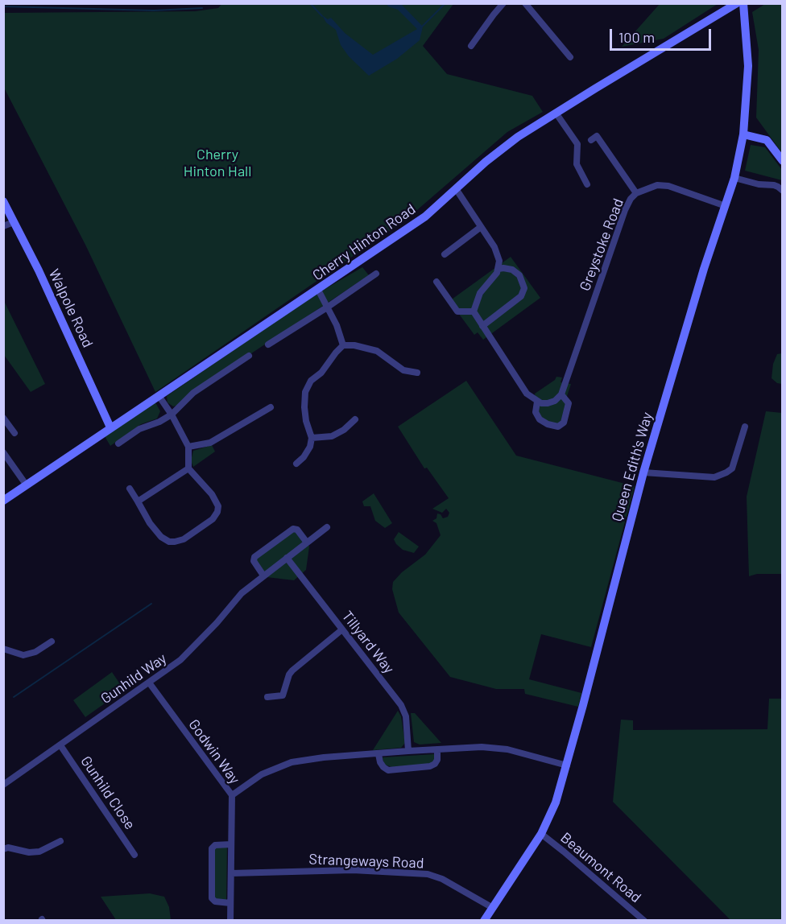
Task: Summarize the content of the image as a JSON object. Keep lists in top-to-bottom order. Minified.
{"streets":{"street":["Cherry Hinton Road","Greystoke Road","Walpole Road","Queen Edith's Way","Tillyard Way","Gunhild Way","Godwin Way","Gunhild Close","Strangeways Road","Beaumont Road"]},"crossings":[["Cherry Hinton Road","Walpole Road"],["Greystoke Road","Queen Edith's Way"],["Queen Edith's Way","Strangeways Road"],["Queen Edith's Way","Beaumont Road"],["Tillyard Way","Gunhild Way"],["Gunhild Way","Godwin Way"],["Gunhild Way","Gunhild Close"],["Godwin Way","Strangeways Road"]],"parks":["Cherry Hinton Hall"],"scale_bar":"100 m"}
